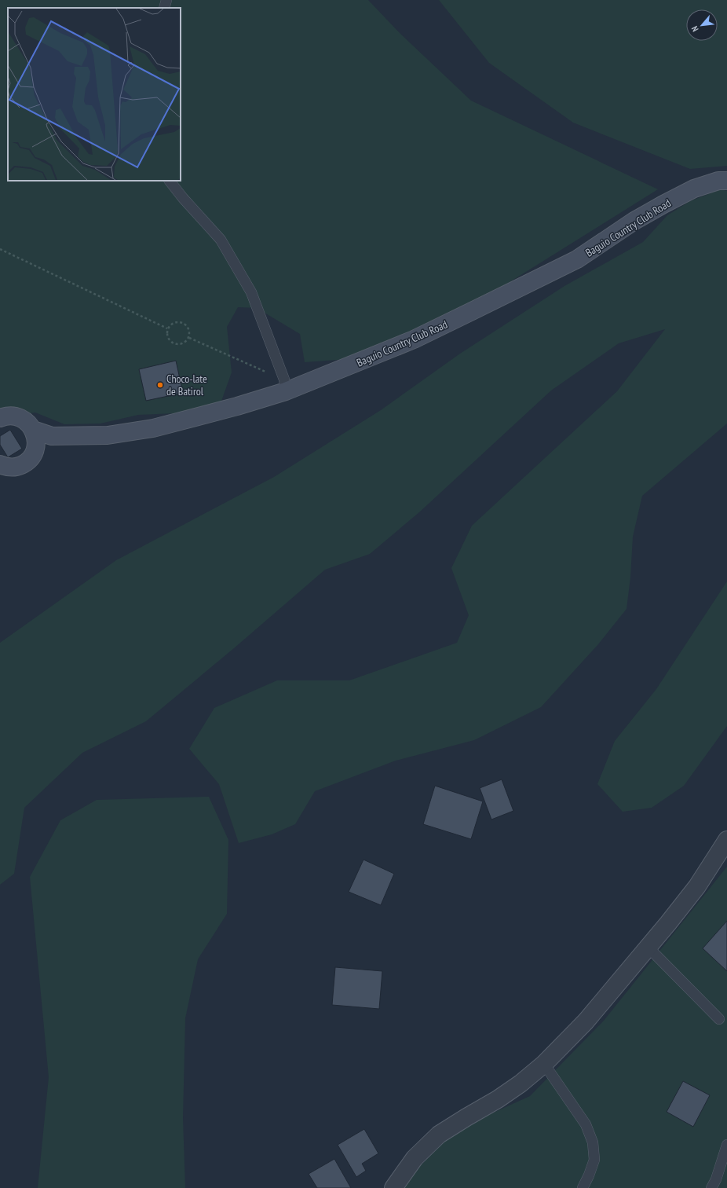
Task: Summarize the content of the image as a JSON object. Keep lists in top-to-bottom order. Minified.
{"streets":{"street":["Baguio Country Club Road"]},"places":["Choco-late de Batirol"],"north":"bottom left"}
